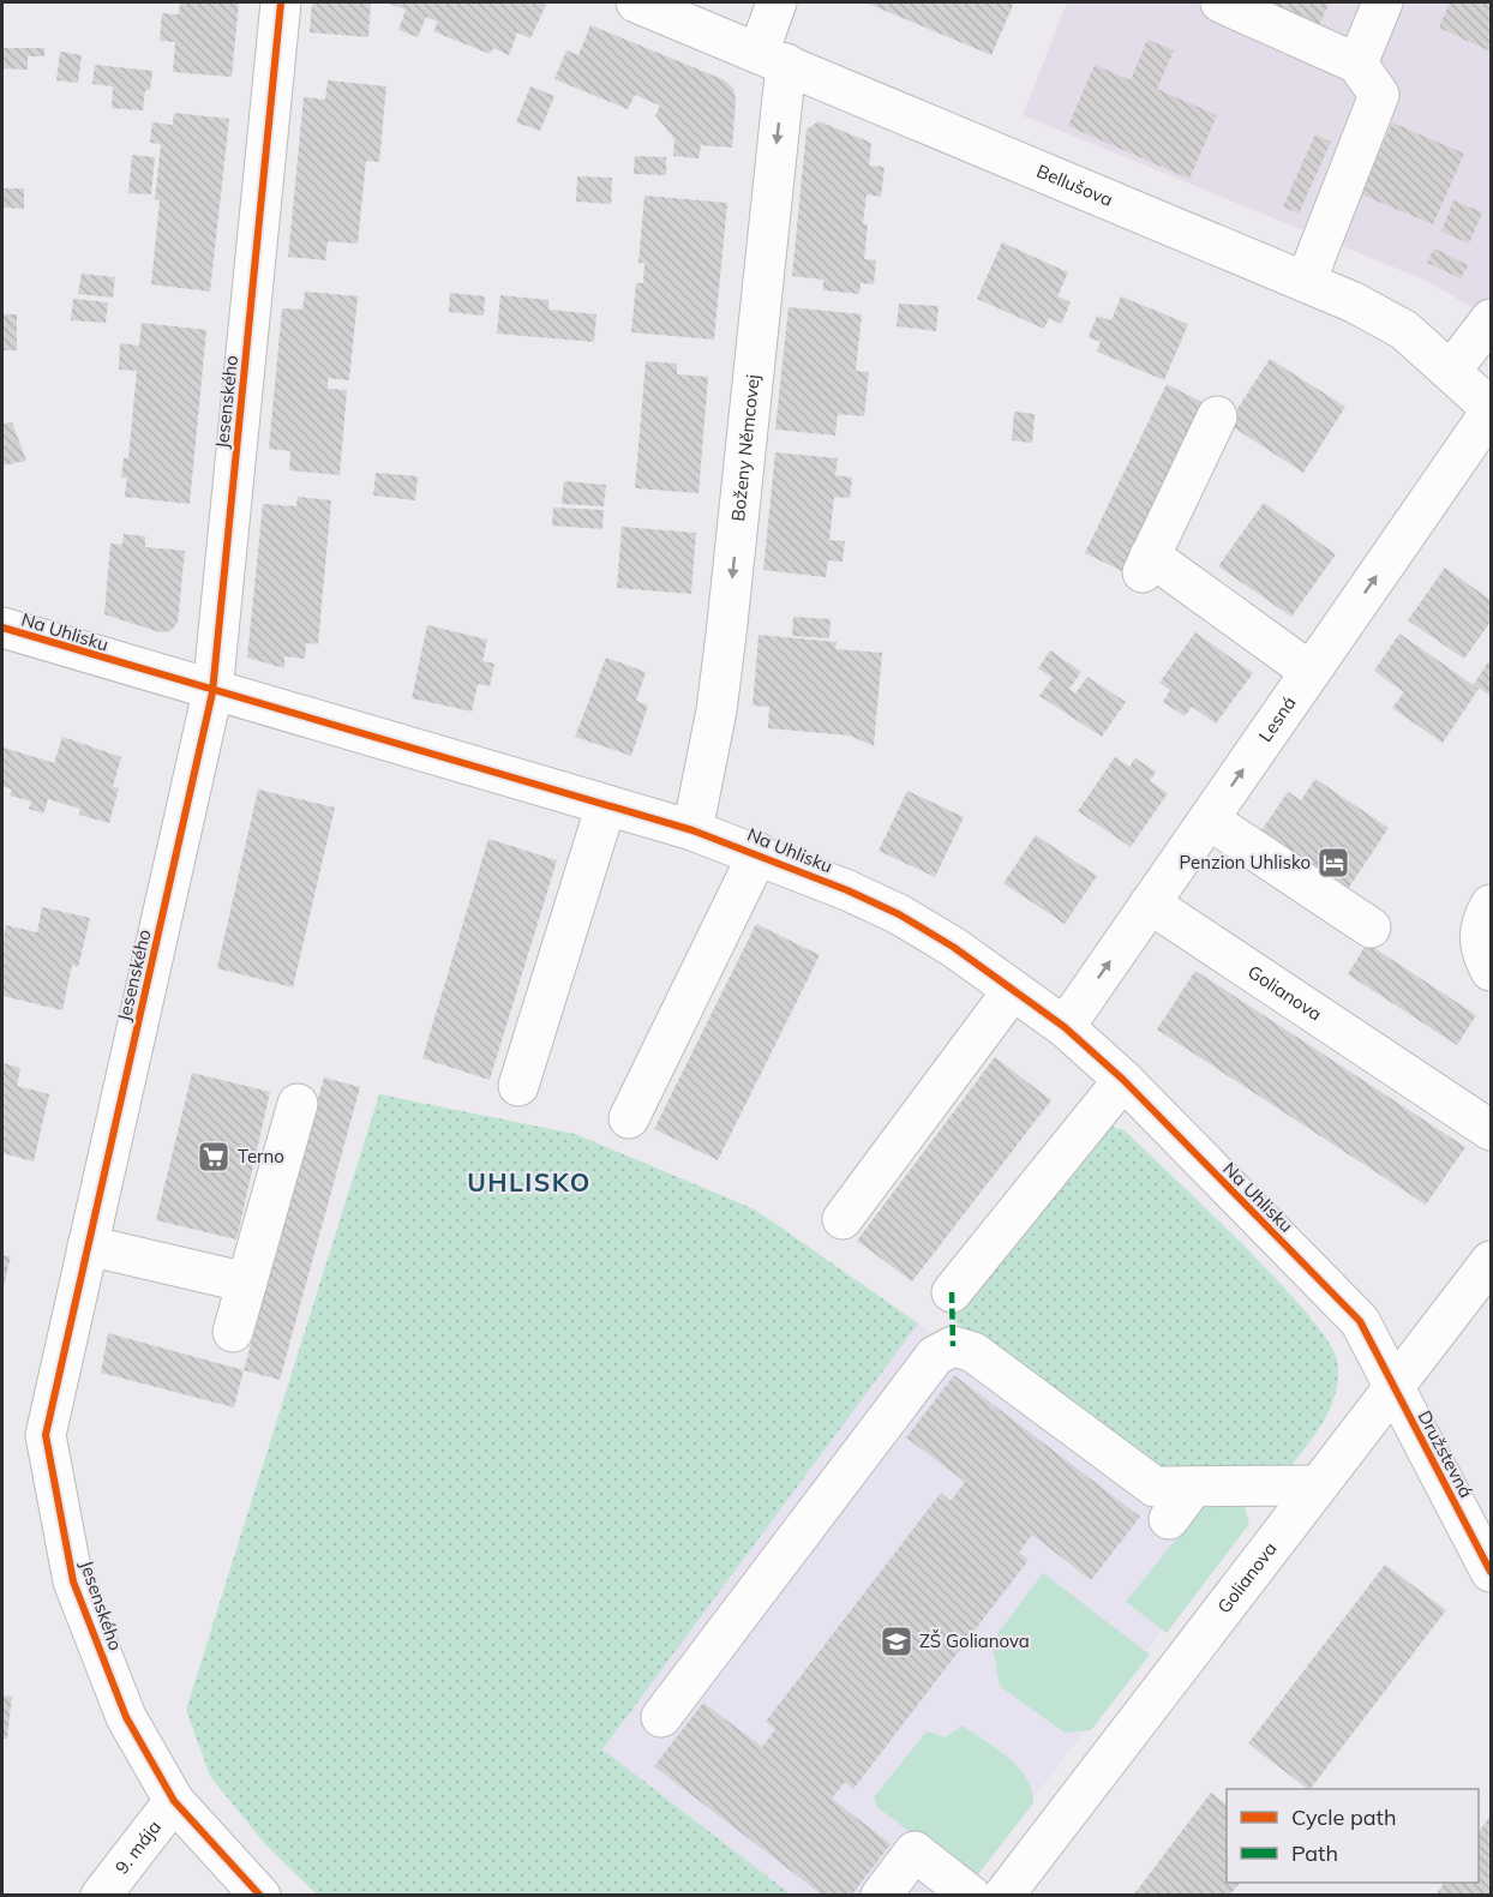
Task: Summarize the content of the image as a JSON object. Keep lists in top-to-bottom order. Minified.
{"streets":{"street":["Bellušova","Jesenského","Boženy Němcovej","Na Uhlisku","Lesná","Golianova","Družstevná","9. mája"]},"crossings":[["Bellušova","Boženy Němcovej"],["Bellušova","Lesná"],["Jesenského","Na Uhlisku"],["Jesenského","9. mája"],["Boženy Němcovej","Na Uhlisku"],["Na Uhlisku","Lesná"],["Na Uhlisku","Golianova"],["Na Uhlisku","Družstevná"],["Lesná","Golianova"],["Golianova","Družstevná"]],"one_way":["Boženy Němcovej","Lesná"],"districts":["UHLISKO"],"places":{"hotel":["Penzion Uhlisko"],"supermarket":["Terno"],"school or university":["ZŠ Golianova"]},"legend":["Cycle path","Path"]}
